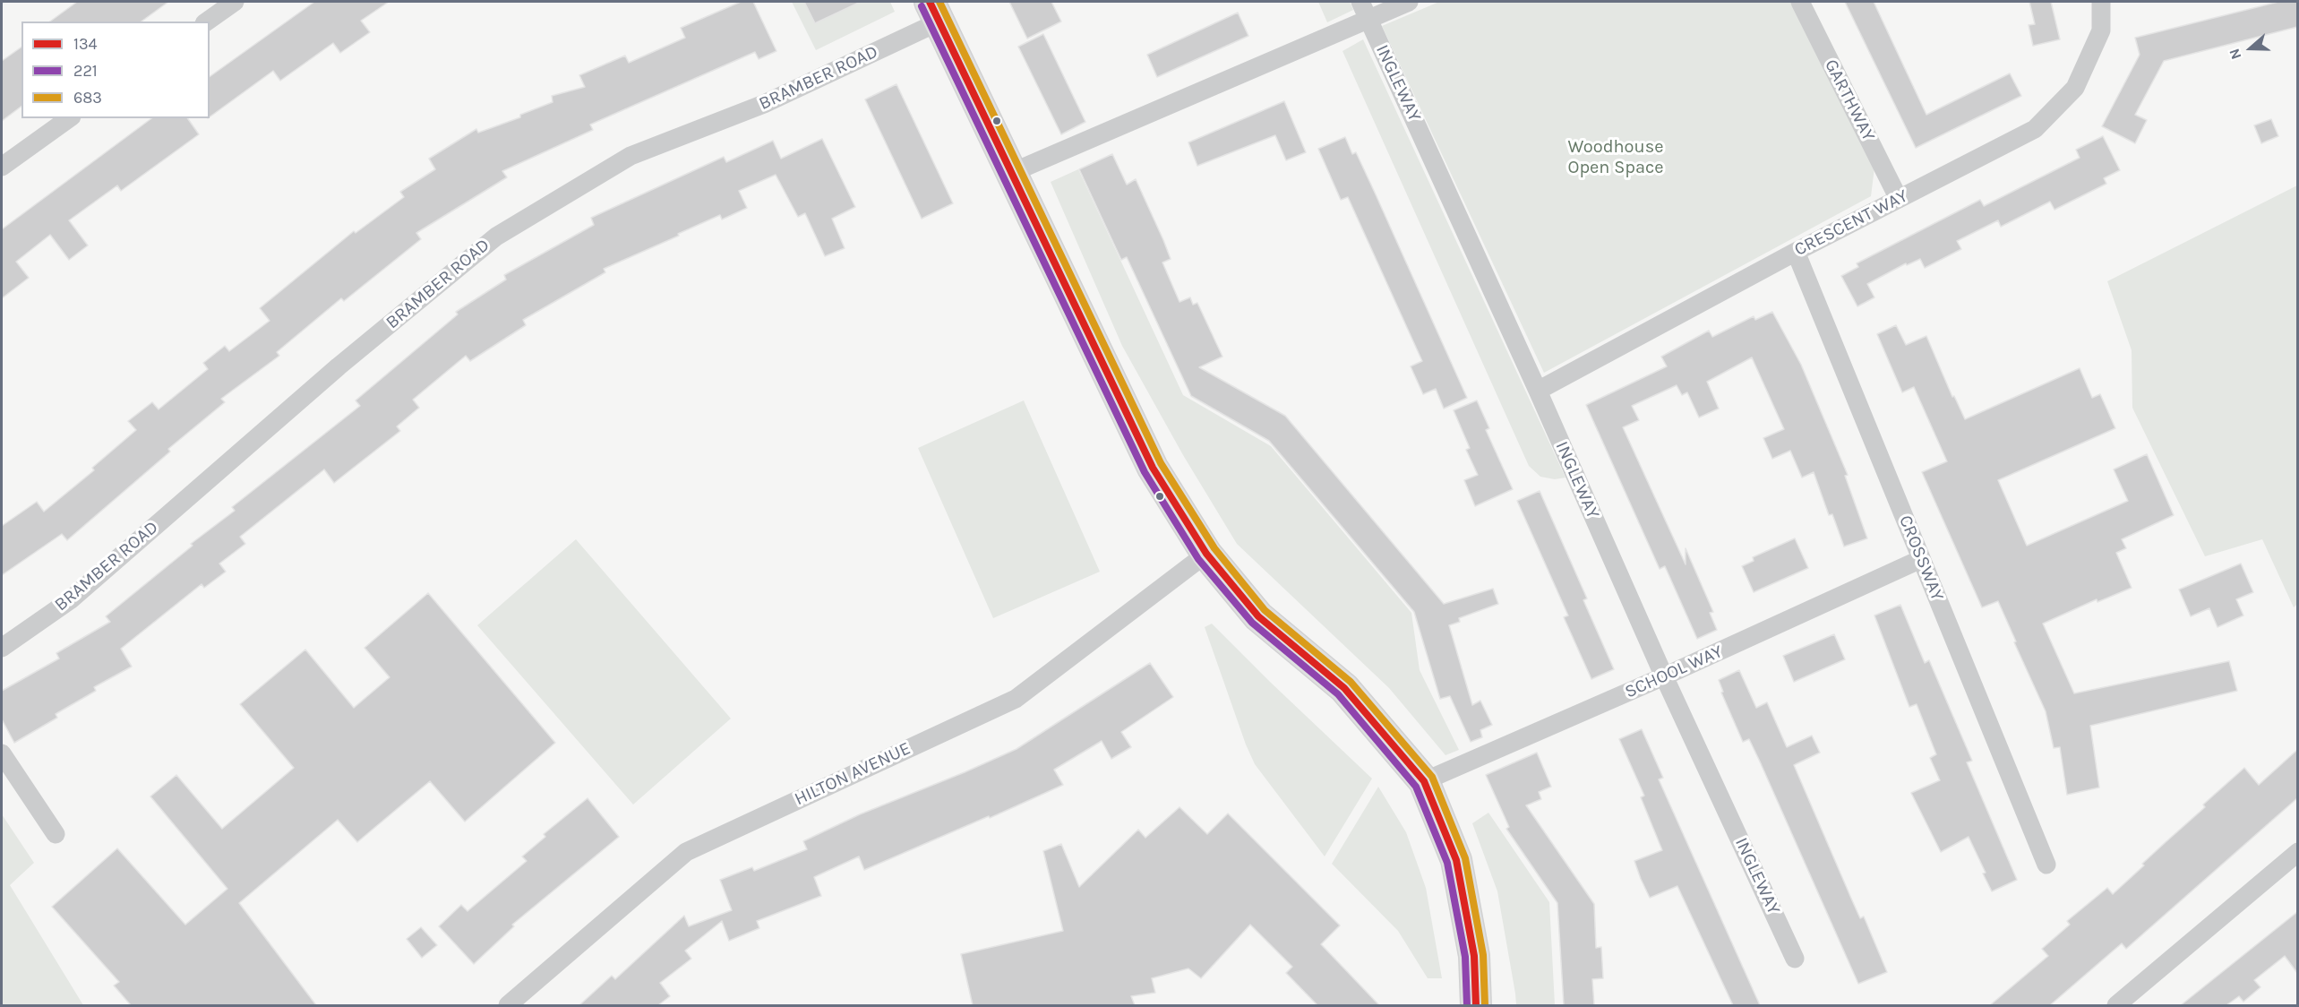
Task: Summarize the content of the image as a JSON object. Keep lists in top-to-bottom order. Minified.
{"streets":{"street":["BRAMBER ROAD","INGLEWAY","GARTHWAY","CRESCENT WAY","CROSSWAY","SCHOOL WAY","HILTON AVENUE"]},"crossings":[["INGLEWAY","CRESCENT WAY"],["INGLEWAY","SCHOOL WAY"],["GARTHWAY","CRESCENT WAY"],["CRESCENT WAY","CROSSWAY"],["CROSSWAY","SCHOOL WAY"]],"parks":["Woodhouse Open Space"],"lines":["transit line 134","transit line 683","transit line 221"],"legend":["134","221","683"],"north":"left"}
